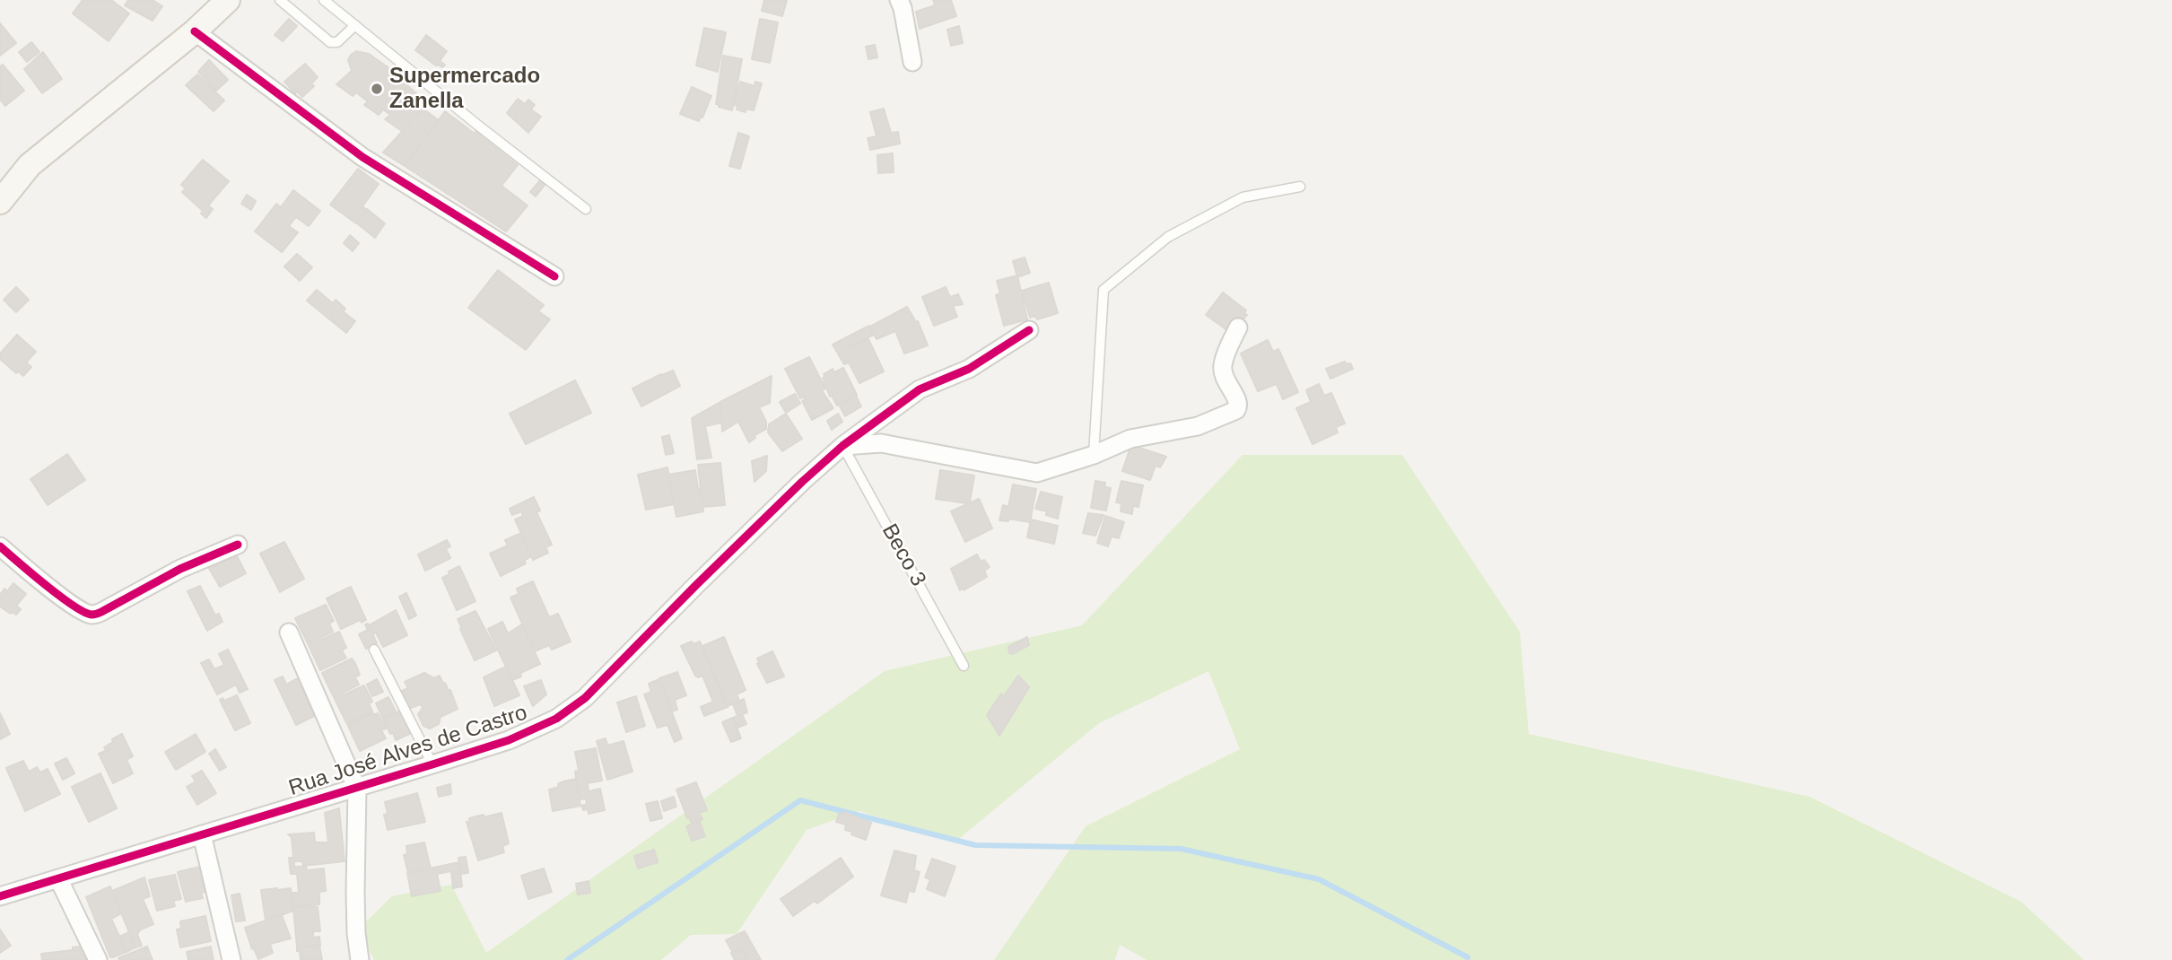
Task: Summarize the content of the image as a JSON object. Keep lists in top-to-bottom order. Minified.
{"streets":{"street":["Rua José Alves de Castro"],"lane":["Beco 3"]},"crossings":[["Beco 3","Rua José Alves de Castro"]],"places":["Supermercado Zanella"]}
